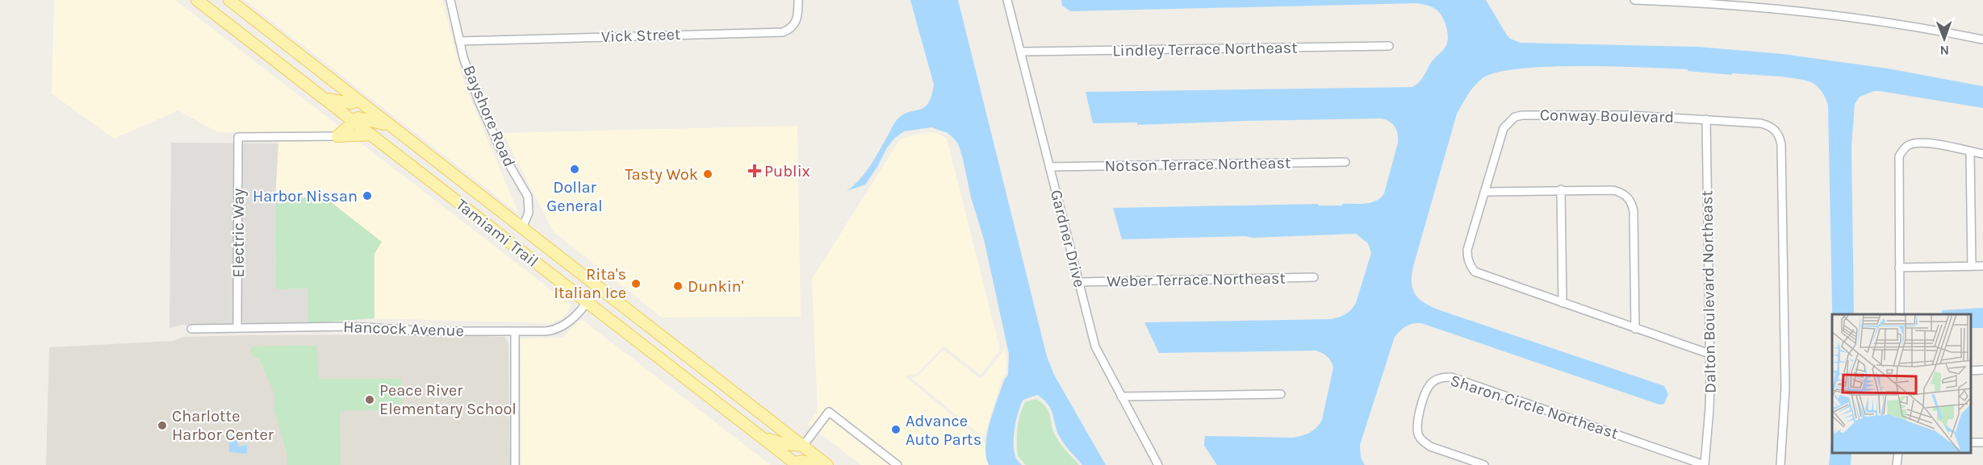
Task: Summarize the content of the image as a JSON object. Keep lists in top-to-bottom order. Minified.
{"streets":{"main road":["Tamiami Trail"],"street":["Vick Street","Lindley Terrace Northeast","Bayshore Road","Conway Boulevard","Notson Terrace Northeast","Electric Way","Gardner Drive","Weber Terrace Northeast","Dalton Boulevard Northeast","Hancock Avenue","Sharon Circle Northeast"]},"crossings":[["Vick Street","Bayshore Road"],["Lindley Terrace Northeast","Gardner Drive"],["Bayshore Road","Tamiami Trail"],["Conway Boulevard","Dalton Boulevard Northeast"],["Notson Terrace Northeast","Gardner Drive"],["Electric Way","Hancock Avenue"],["Tamiami Trail","Hancock Avenue"],["Gardner Drive","Weber Terrace Northeast"],["Dalton Boulevard Northeast","Sharon Circle Northeast"]],"places":{"other":["Dollar General","Tasty Wok","Harbor Nissan","Rita's Italian Ice","Dunkin'","Peace River Elementary School","Charlotte Harbor Center","Advance Auto Parts"],"health":["Publix"]},"north":"bottom"}
